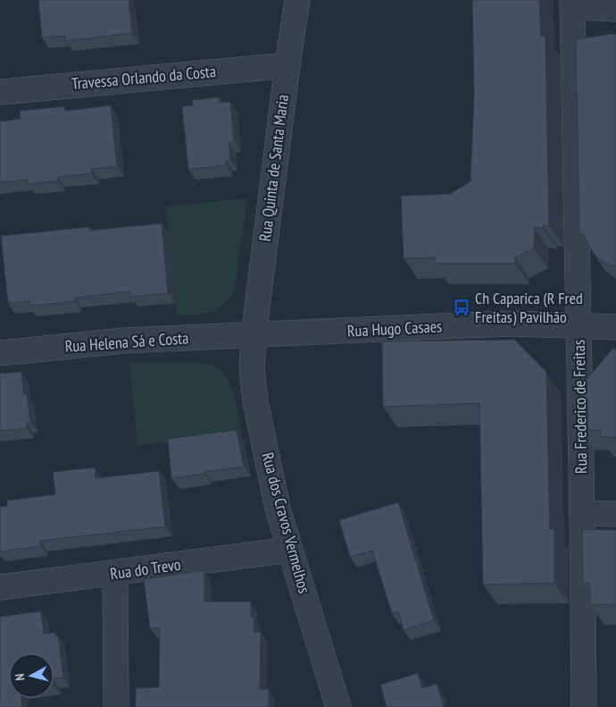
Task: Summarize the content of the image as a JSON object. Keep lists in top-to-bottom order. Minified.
{"streets":{"street":["Travessa Orlando da Costa","Rua Quinta de Santa Maria","Rua Hugo Casaes","Rua Helena Sá e Costa","Rua Frederico de Freitas","Rua dos Cravos Vermelhos","Rua do Trevo"]},"crossings":[["Travessa Orlando da Costa","Rua Quinta de Santa Maria"],["Rua Quinta de Santa Maria","Rua Hugo Casaes"],["Rua Quinta de Santa Maria","Rua Helena Sá e Costa"],["Rua Quinta de Santa Maria","Rua dos Cravos Vermelhos"],["Rua Hugo Casaes","Rua Helena Sá e Costa"],["Rua Hugo Casaes","Rua Frederico de Freitas"],["Rua Hugo Casaes","Rua dos Cravos Vermelhos"],["Rua Helena Sá e Costa","Rua dos Cravos Vermelhos"],["Rua dos Cravos Vermelhos","Rua do Trevo"]],"places":{"bus stop":["Ch Caparica (R Fred Freitas) Pavilhão"]},"north":"left"}
